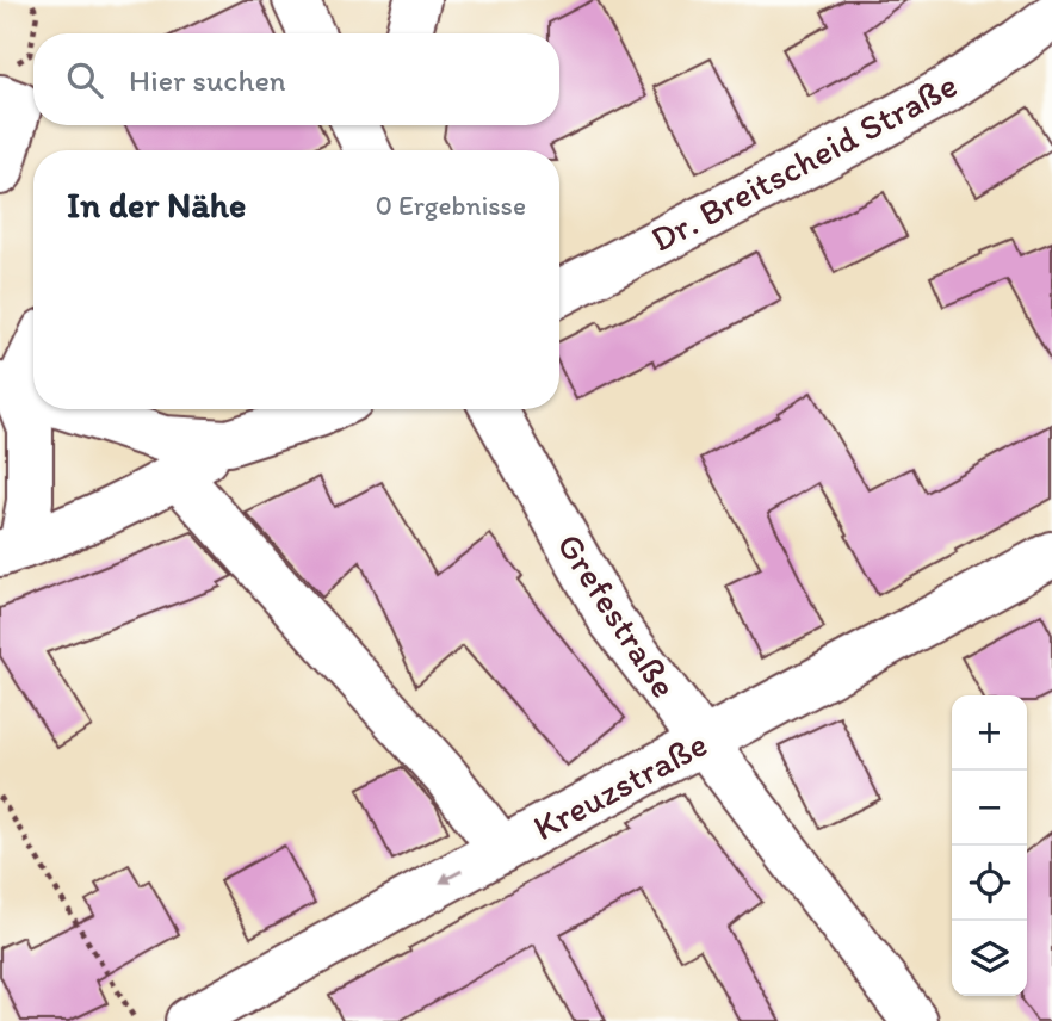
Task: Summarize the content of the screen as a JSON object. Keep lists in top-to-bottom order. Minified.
{"streets":{"street":["Dr. Breitscheid Straße","Grefestraße","Kreuzstraße"]},"crossings":[["Grefestraße","Kreuzstraße"]],"one_way":["Kreuzstraße"],"page":{"search":"Hier suchen","heading":["In der Nähe","0 Ergebnisse"],"map_buttons":["+","−"]}}
